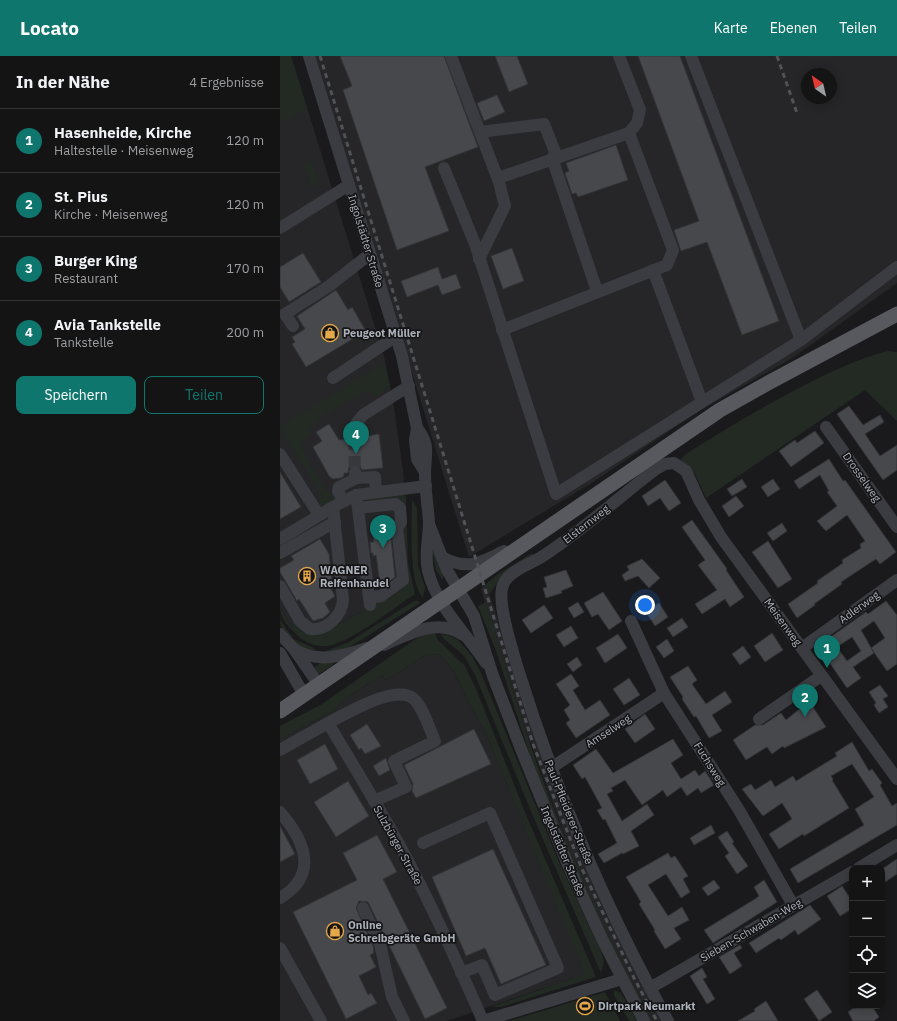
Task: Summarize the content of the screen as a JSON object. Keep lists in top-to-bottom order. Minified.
{"streets":{"street":["Ingolstädter Straße","Drosselweg","Elsternweg","Adlerweg","Meisenweg","Amselweg","Fuchsweg","Paul-Pfleiderer-Straße","Sulzbürger Straße","Sieben-Schwaben-Weg"]},"crossings":[["Elsternweg","Meisenweg"],["Elsternweg","Paul-Pfleiderer-Straße"],["Adlerweg","Meisenweg"],["Amselweg","Fuchsweg"],["Amselweg","Paul-Pfleiderer-Straße"],["Fuchsweg","Sieben-Schwaben-Weg"],["Paul-Pfleiderer-Straße","Sieben-Schwaben-Weg"]],"places":{"shop":["Peugeot Müller","Online Schreibgeräte GmbH"],"building":["WAGNER Reifenhandel"],"sports":["Dirtpark Neumarkt"]},"north":"top left","page":{"header":"Locato","nav":["Karte","Ebenen","Teilen"],"heading":["In der Nähe","4 Ergebnisse"],"list":[{"mark":"1","name":"Hasenheide, Kirche","note":"Haltestelle · Meisenweg","value":"120 m"},{"mark":"2","name":"St. Pius","note":"Kirche · Meisenweg","value":"120 m"},{"mark":"3","name":"Burger King","note":"Restaurant","value":"170 m"},{"mark":"4","name":"Avia Tankstelle","note":"Tankstelle","value":"200 m"}],"buttons":["Speichern","Teilen"],"pins":["4","3","1","2"],"map_buttons":["+","−"]}}
